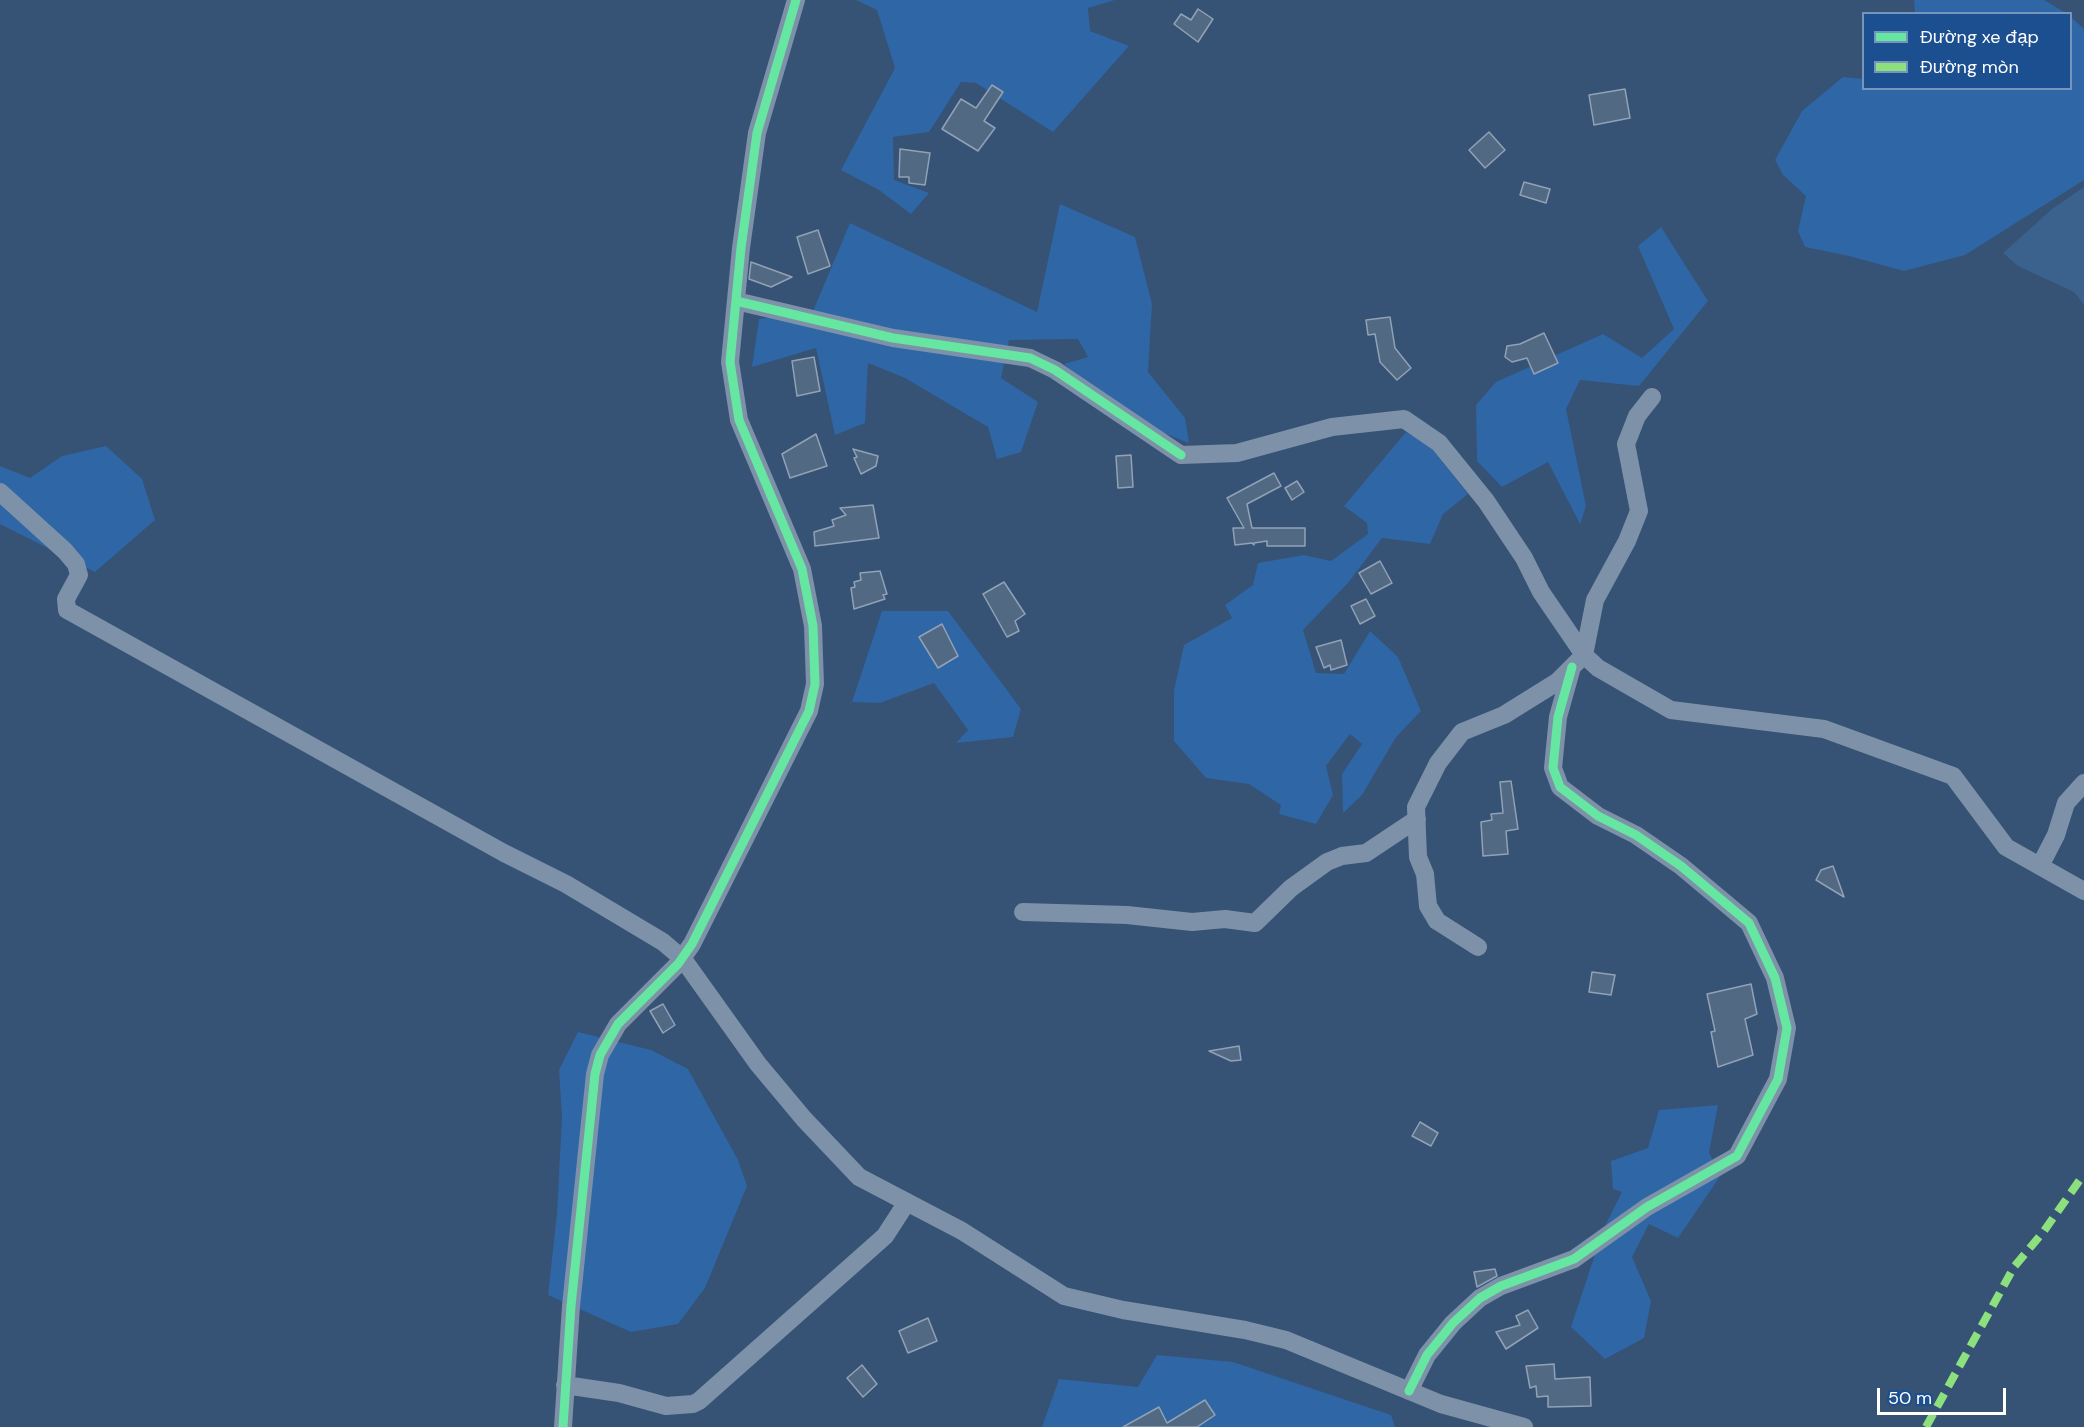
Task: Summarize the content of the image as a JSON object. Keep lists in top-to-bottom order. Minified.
{"legend":["Đường xe đạp","Đường mòn"],"scale_bar":"50 m"}
